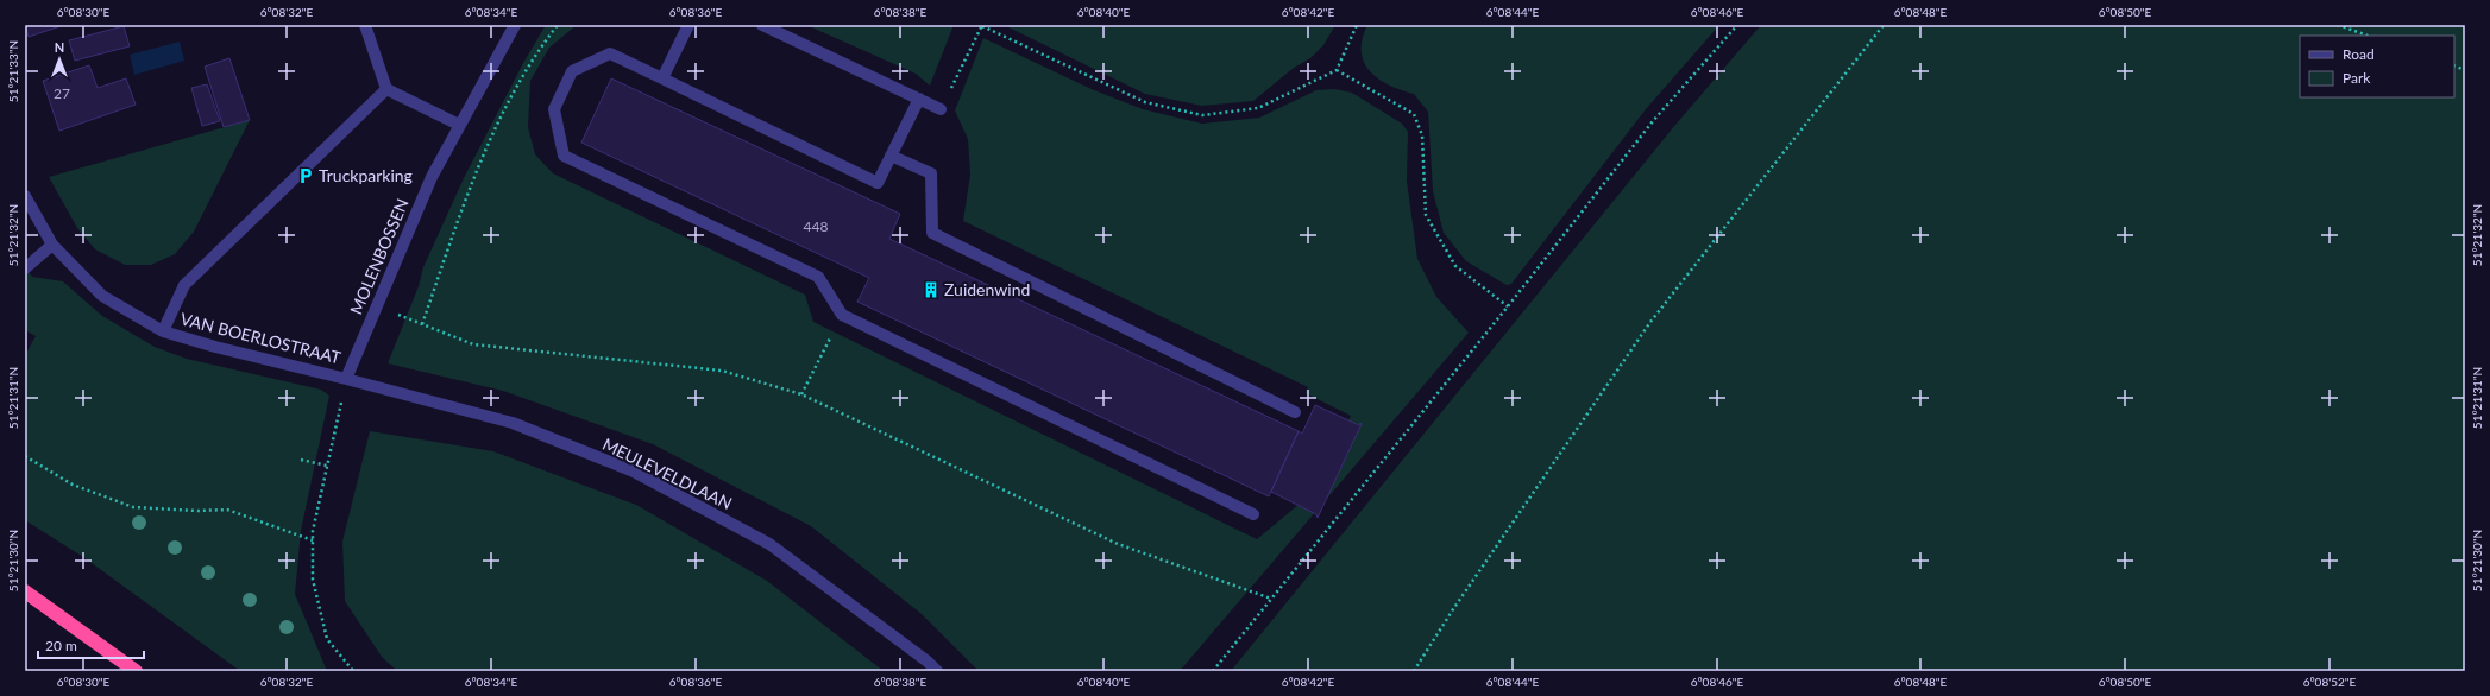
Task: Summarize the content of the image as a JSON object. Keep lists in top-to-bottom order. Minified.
{"streets":{"street":["MOLENBOSSEN","VAN BOERLOSTRAAT","MEULEVELDLAAN"]},"crossings":[["MOLENBOSSEN","VAN BOERLOSTRAAT"],["MOLENBOSSEN","MEULEVELDLAAN"],["VAN BOERLOSTRAAT","MEULEVELDLAAN"]],"places":{"parking":["Truckparking"],"building":["Zuidenwind"]},"house_numbers":["27","448"],"legend":["Road","Park"],"scale_bar":"20 m","north":"top","coordinates":["6°08'30\"E","6°08'32\"E","6°08'34\"E","6°08'36\"E","6°08'38\"E","6°08'40\"E","6°08'42\"E","6°08'44\"E","6°08'46\"E","6°08'48\"E","6°08'50\"E","51°21'33\"N","51°21'32\"N","51°21'31\"N","51°21'30\"N","6°08'52\"E"]}
